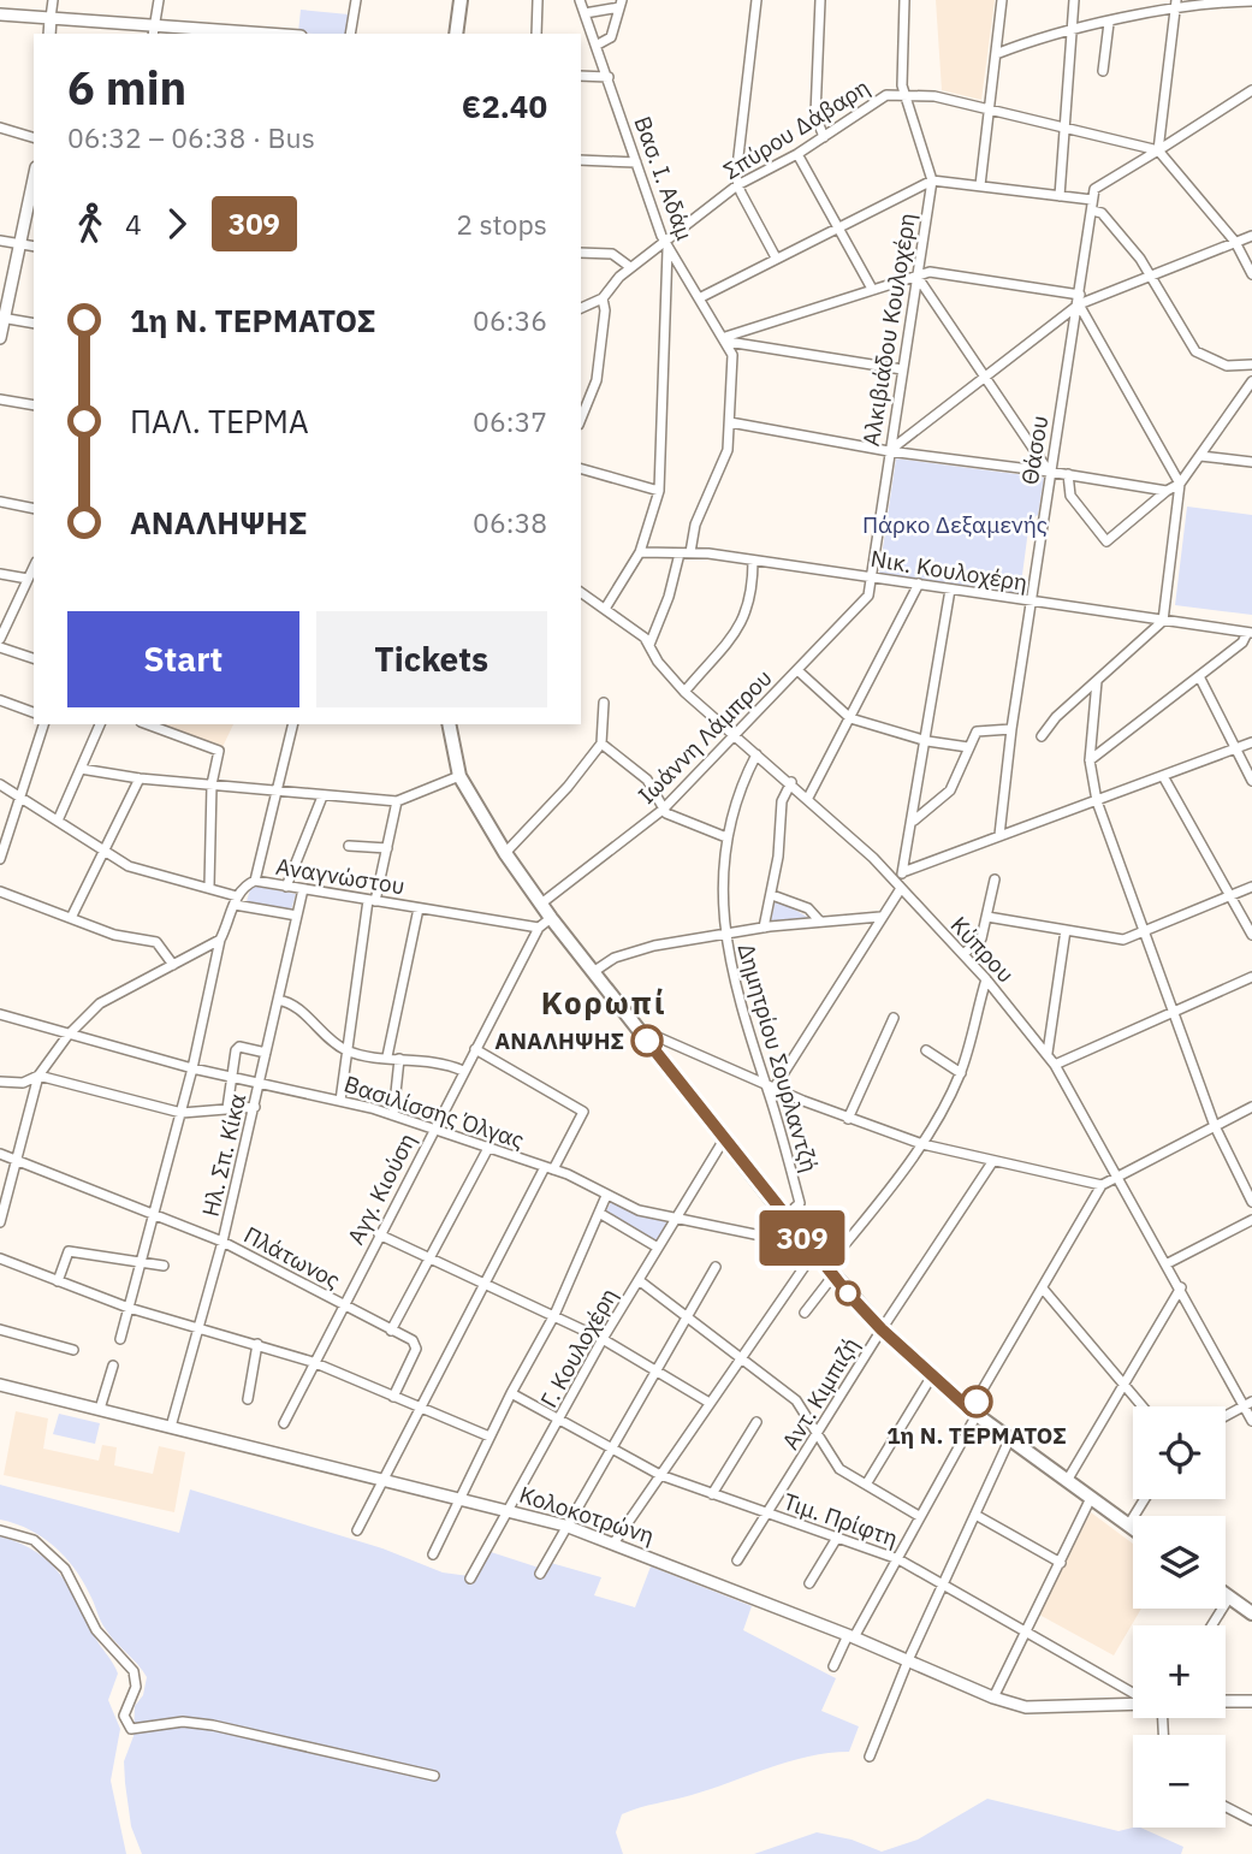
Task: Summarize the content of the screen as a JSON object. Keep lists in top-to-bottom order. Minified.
{"streets":{"street":["Σπύρου Δάβαρη","Βασ. Ι. Αδάμ","Αλκιβιάδου Κουλοχέρη","Θάσου","Νικ. Κουλοχέρη","Ιωάννη Λάμπρου","Αναγνώστου","Κύπρου","Δημητρίου Σουρλαντζή","Βασιλίσσης Όλγας","Ηλ. Σπ. Κίκα","Αγγ. Κιούση","Πλάτωνος","Γ. Κουλοχέρη","Αντ. Κιμπιζή","Κολοκοτρώνη","Τιμ. Πρίφτη"]},"crossings":[["Σπύρου Δάβαρη","Βασ. Ι. Αδάμ"],["Σπύρου Δάβαρη","Αλκιβιάδου Κουλοχέρη"],["Βασ. Ι. Αδάμ","Νικ. Κουλοχέρη"],["Αλκιβιάδου Κουλοχέρη","Νικ. Κουλοχέρη"],["Αλκιβιάδου Κουλοχέρη","Ιωάννη Λάμπρου"],["Θάσου","Νικ. Κουλοχέρη"],["Νικ. Κουλοχέρη","Ιωάννη Λάμπρου"],["Ιωάννη Λάμπρου","Κύπρου"],["Αναγνώστου","Ηλ. Σπ. Κίκα"],["Αναγνώστου","Αγγ. Κιούση"],["Κύπρου","Δημητρίου Σουρλαντζή"],["Βασιλίσσης Όλγας","Ηλ. Σπ. Κίκα"],["Βασιλίσσης Όλγας","Αγγ. Κιούση"],["Βασιλίσσης Όλγας","Γ. Κουλοχέρη"],["Ηλ. Σπ. Κίκα","Πλάτωνος"],["Ηλ. Σπ. Κίκα","Κολοκοτρώνη"],["Αγγ. Κιούση","Πλάτωνος"],["Γ. Κουλοχέρη","Κολοκοτρώνη"],["Γ. Κουλοχέρη","Τιμ. Πρίφτη"],["Αντ. Κιμπιζή","Τιμ. Πρίφτη"]],"districts":["Κορωπί"],"parks":["Πάρκο Δεξαμενής"],"places":["ΑΝΑΛΗΨΗΣ","1η Ν. ΤΕΡΜΑΤΟΣ"],"lines":["bus line 309"],"page":{"on_map":"309","heading":["6 min","06:32 – 06:38 · Bus","€2.40"],"legs":["4","309","2 stops"],"list":[{"name":"1η Ν. ΤΕΡΜΑΤΟΣ","value":"06:36"},{"name":"ΠΑΛ. ΤΕΡΜΑ","value":"06:37"},{"name":"ΑΝΑΛΗΨΗΣ","value":"06:38"}],"buttons":["Start","Tickets"],"map_buttons":["+","−"]}}
